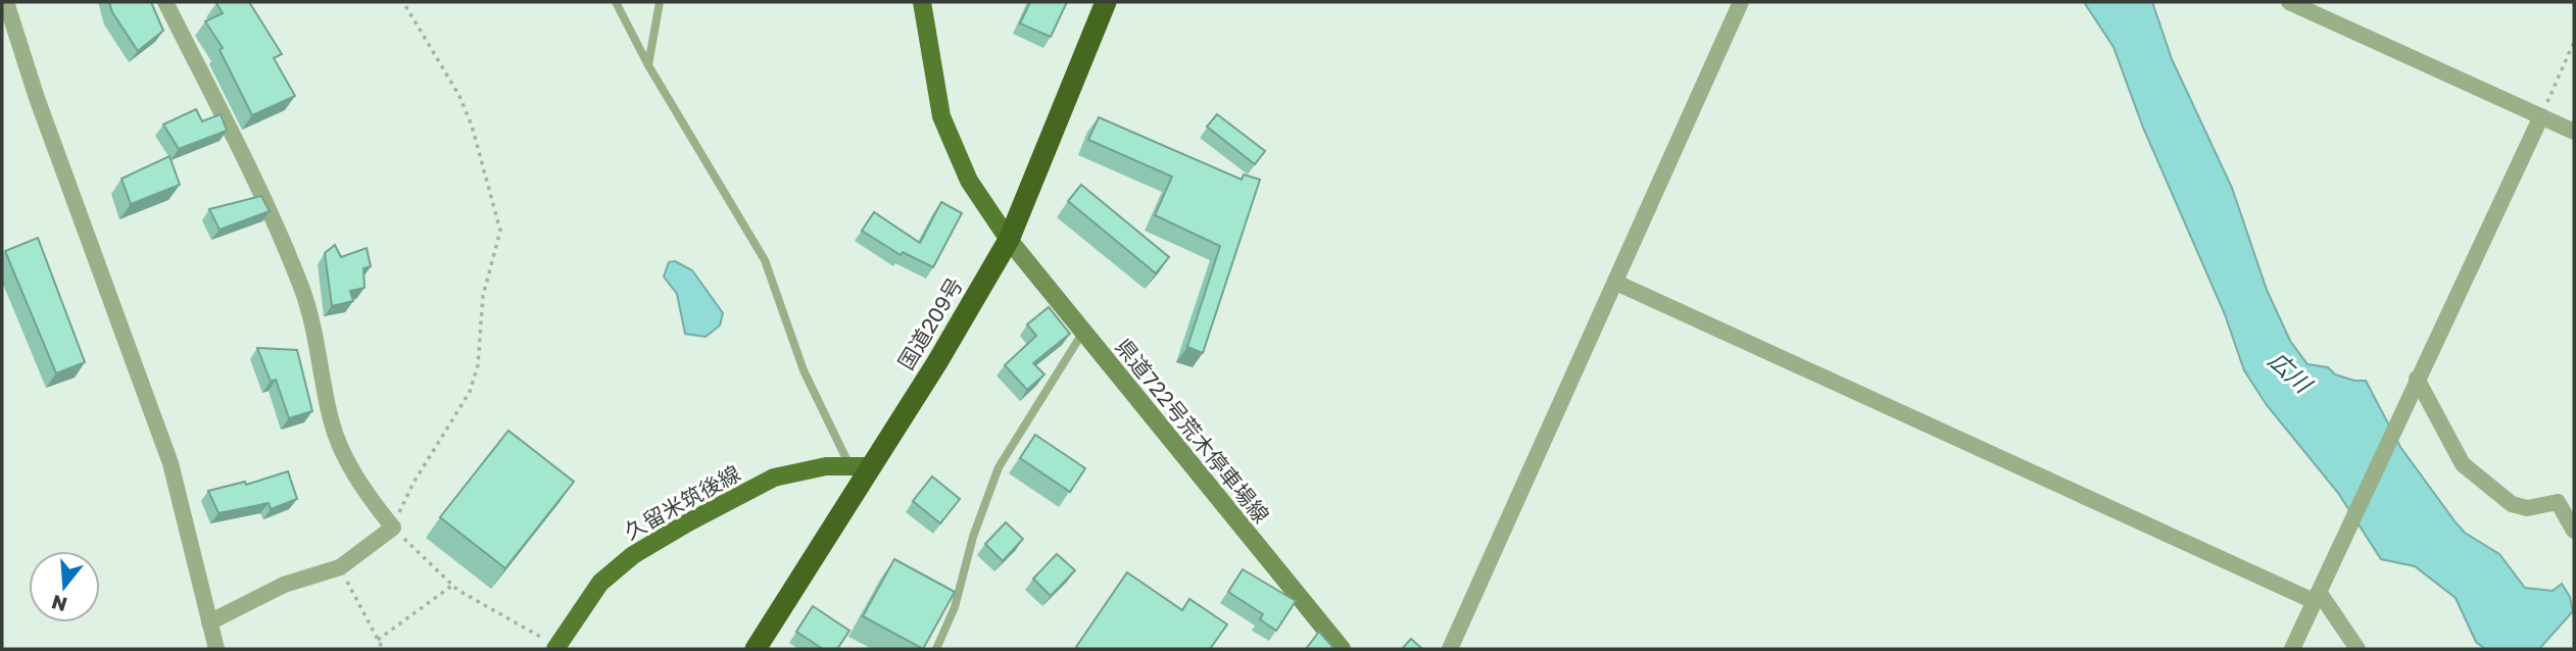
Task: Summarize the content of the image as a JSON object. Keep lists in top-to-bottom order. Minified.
{"streets":{"highway":["国道209号"],"main road":["県道722号荒木停車場線","久留米筑後線"]},"crossings":[["国道209号","県道722号荒木停車場線"],["国道209号","久留米筑後線"]],"water":["広川"],"north":"bottom"}
